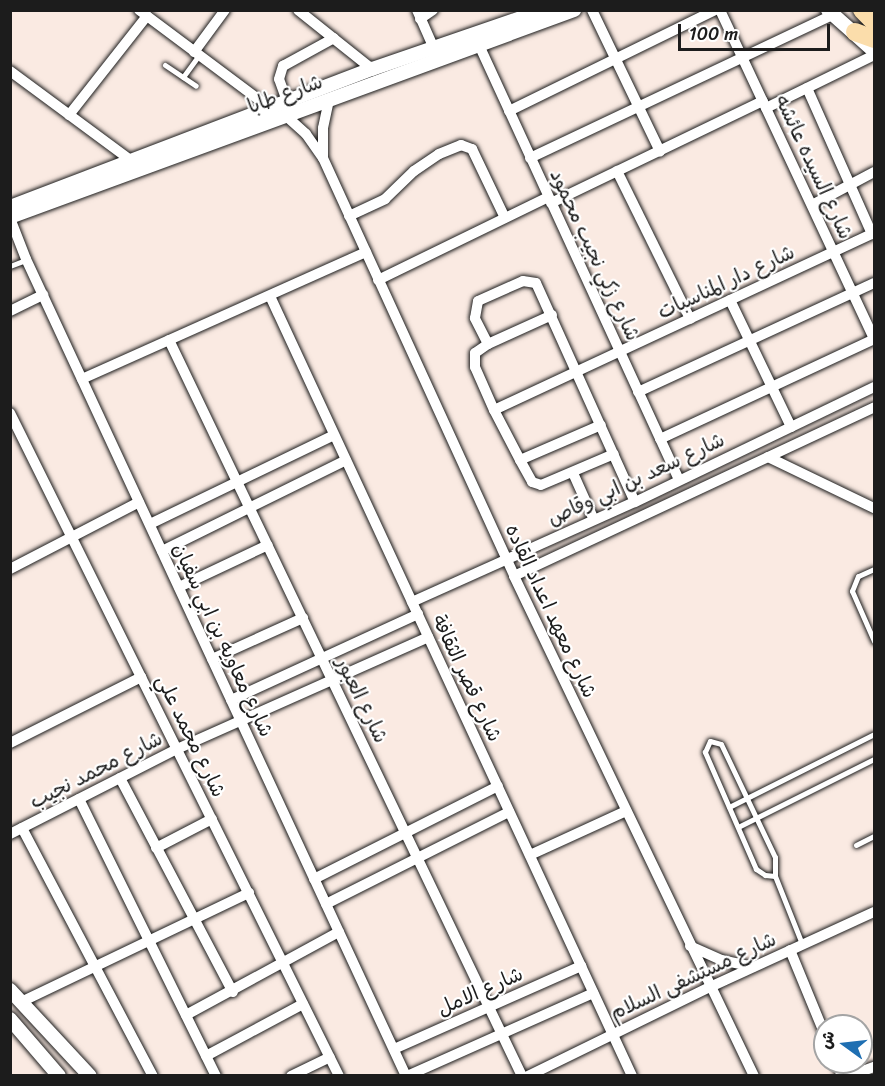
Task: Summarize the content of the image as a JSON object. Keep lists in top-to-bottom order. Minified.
{"streets":{"street":["شارع طابا","شارع السيده عائشه","شارع زكي نجيب محمود","شارع دار المناسبات","شارع سعد بن ابي وقاص","شارع معهد اعداد القاده","شارع معاويه بن ابي سفيان","شارع قصر الثقافة","شارع العبور","شارع محمد علي","شارع محمد نجيب","شارع مستشفى السلام","شارع الامل"]},"crossings":[["شارع طابا","شارع زكي نجيب محمود"],["شارع طابا","شارع معهد اعداد القاده"],["شارع طابا","شارع معاويه بن ابي سفيان"],["شارع السيده عائشه","شارع دار المناسبات"],["شارع زكي نجيب محمود","شارع دار المناسبات"],["شارع زكي نجيب محمود","شارع سعد بن ابي وقاص"],["شارع سعد بن ابي وقاص","شارع معهد اعداد القاده"],["شارع سعد بن ابي وقاص","شارع قصر الثقافة"],["شارع معهد اعداد القاده","شارع مستشفى السلام"],["شارع معاويه بن ابي سفيان","شارع محمد نجيب"],["شارع معاويه بن ابي سفيان","شارع الامل"],["شارع قصر الثقافة","شارع محمد نجيب"],["شارع قصر الثقافة","شارع مستشفى السلام"],["شارع قصر الثقافة","شارع الامل"],["شارع العبور","شارع محمد نجيب"],["شارع العبور","شارع الامل"],["شارع محمد علي","شارع محمد نجيب"]],"scale_bar":"100 m","north":"left"}
